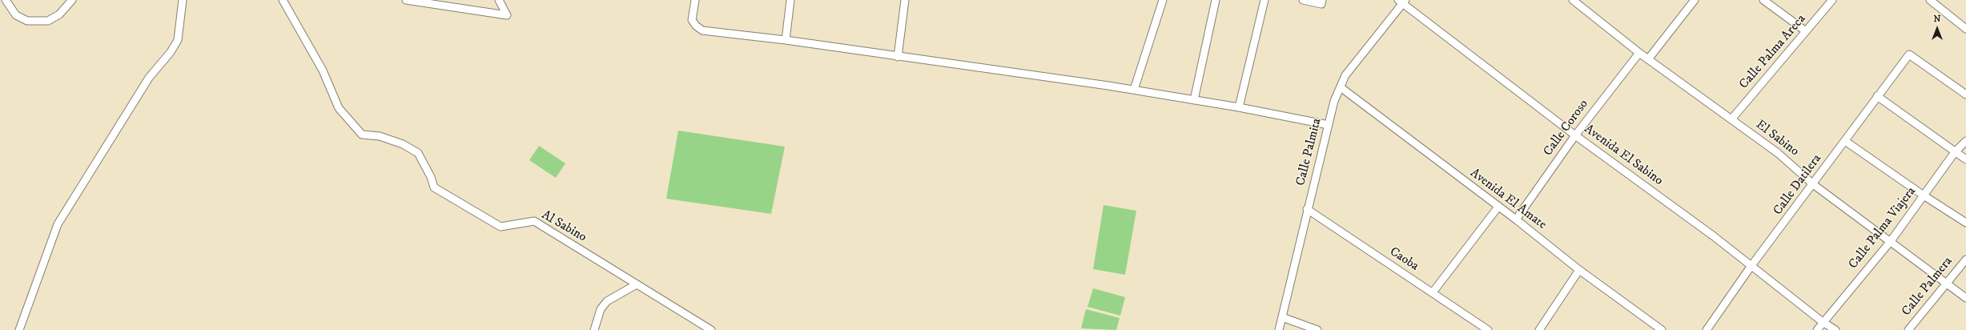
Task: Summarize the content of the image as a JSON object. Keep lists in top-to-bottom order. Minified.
{"streets":{"street":["Calle Palma Areca","Calle Coroso","El Sabino","Calle Palmita","Avenida El Sabino","Calle Datilera","Avenida El Amate","Al Sabino","Calle Palma Viajera","Caoba","Calle Palmera"]},"crossings":[["Calle Palma Areca","El Sabino"],["Calle Coroso","El Sabino"],["Calle Coroso","Avenida El Sabino"],["Calle Coroso","Avenida El Amate"],["El Sabino","Calle Datilera"],["El Sabino","Calle Palma Viajera"],["El Sabino","Calle Palmera"],["Calle Palmita","Avenida El Sabino"],["Calle Palmita","Avenida El Amate"],["Calle Palmita","Caoba"],["Avenida El Sabino","Calle Datilera"],["Avenida El Sabino","Calle Palma Viajera"]],"north":"top"}
